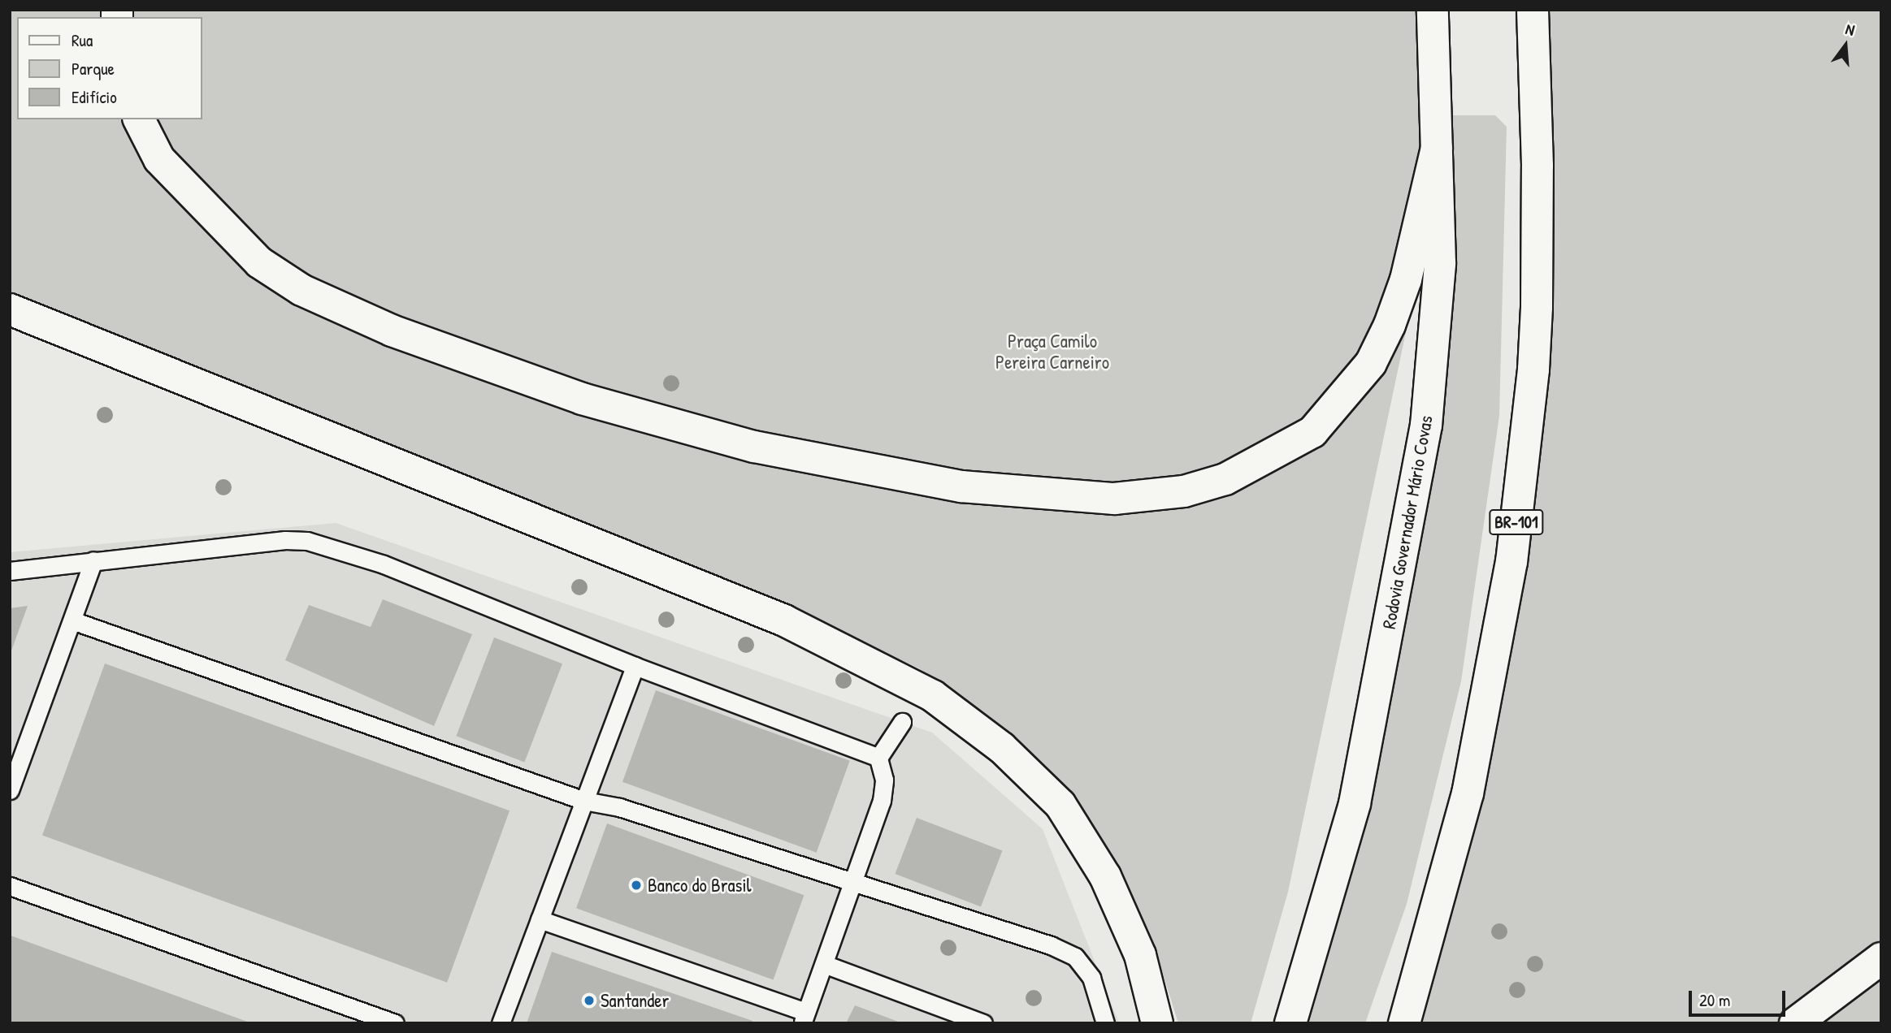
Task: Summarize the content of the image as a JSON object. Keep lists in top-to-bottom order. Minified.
{"streets":{"main road":["Rodovia Governador Mário Covas","BR-101"]},"parks":["Praça Camilo Pereira Carneiro"],"places":["Banco do Brasil","Santander"],"legend":["Rua","Parque","Edifício"],"scale_bar":"20 m","north":"top"}
